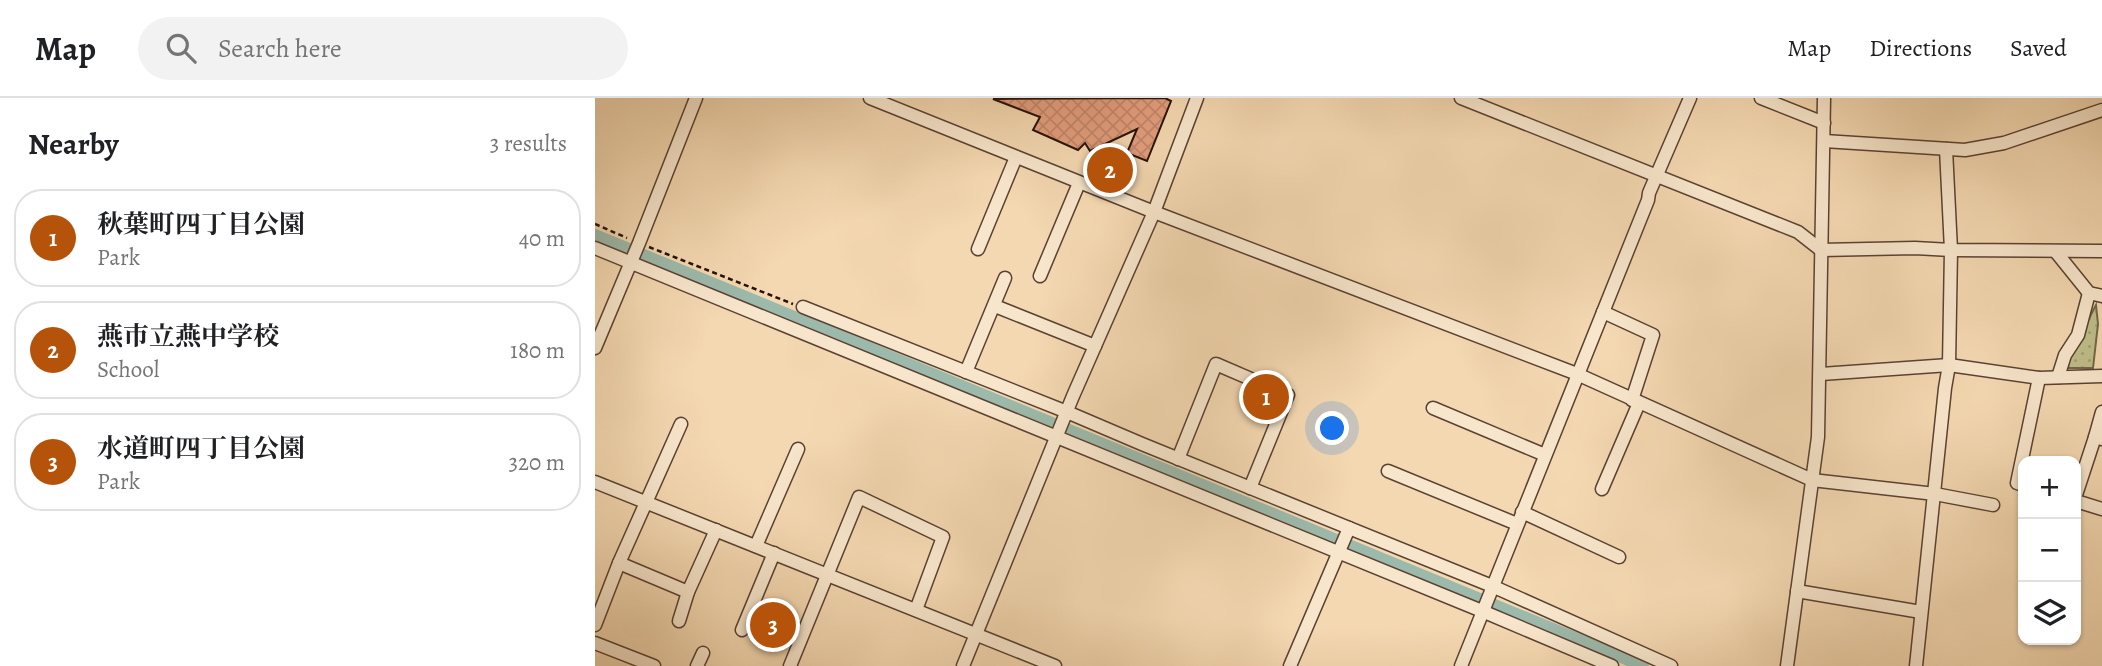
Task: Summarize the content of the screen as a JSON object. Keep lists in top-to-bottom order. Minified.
{"page":{"header":"Map","search":"Search here","nav":["Map","Directions","Saved"],"heading":["Nearby","3 results"],"pins":["2","1","3"],"list":[{"mark":"1","name":"秋葉町四丁目公園","note":"Park","value":"40 m"},{"mark":"2","name":"燕市立燕中学校","note":"School","value":"180 m"},{"mark":"3","name":"水道町四丁目公園","note":"Park","value":"320 m"}],"map_buttons":["+","−"]}}
